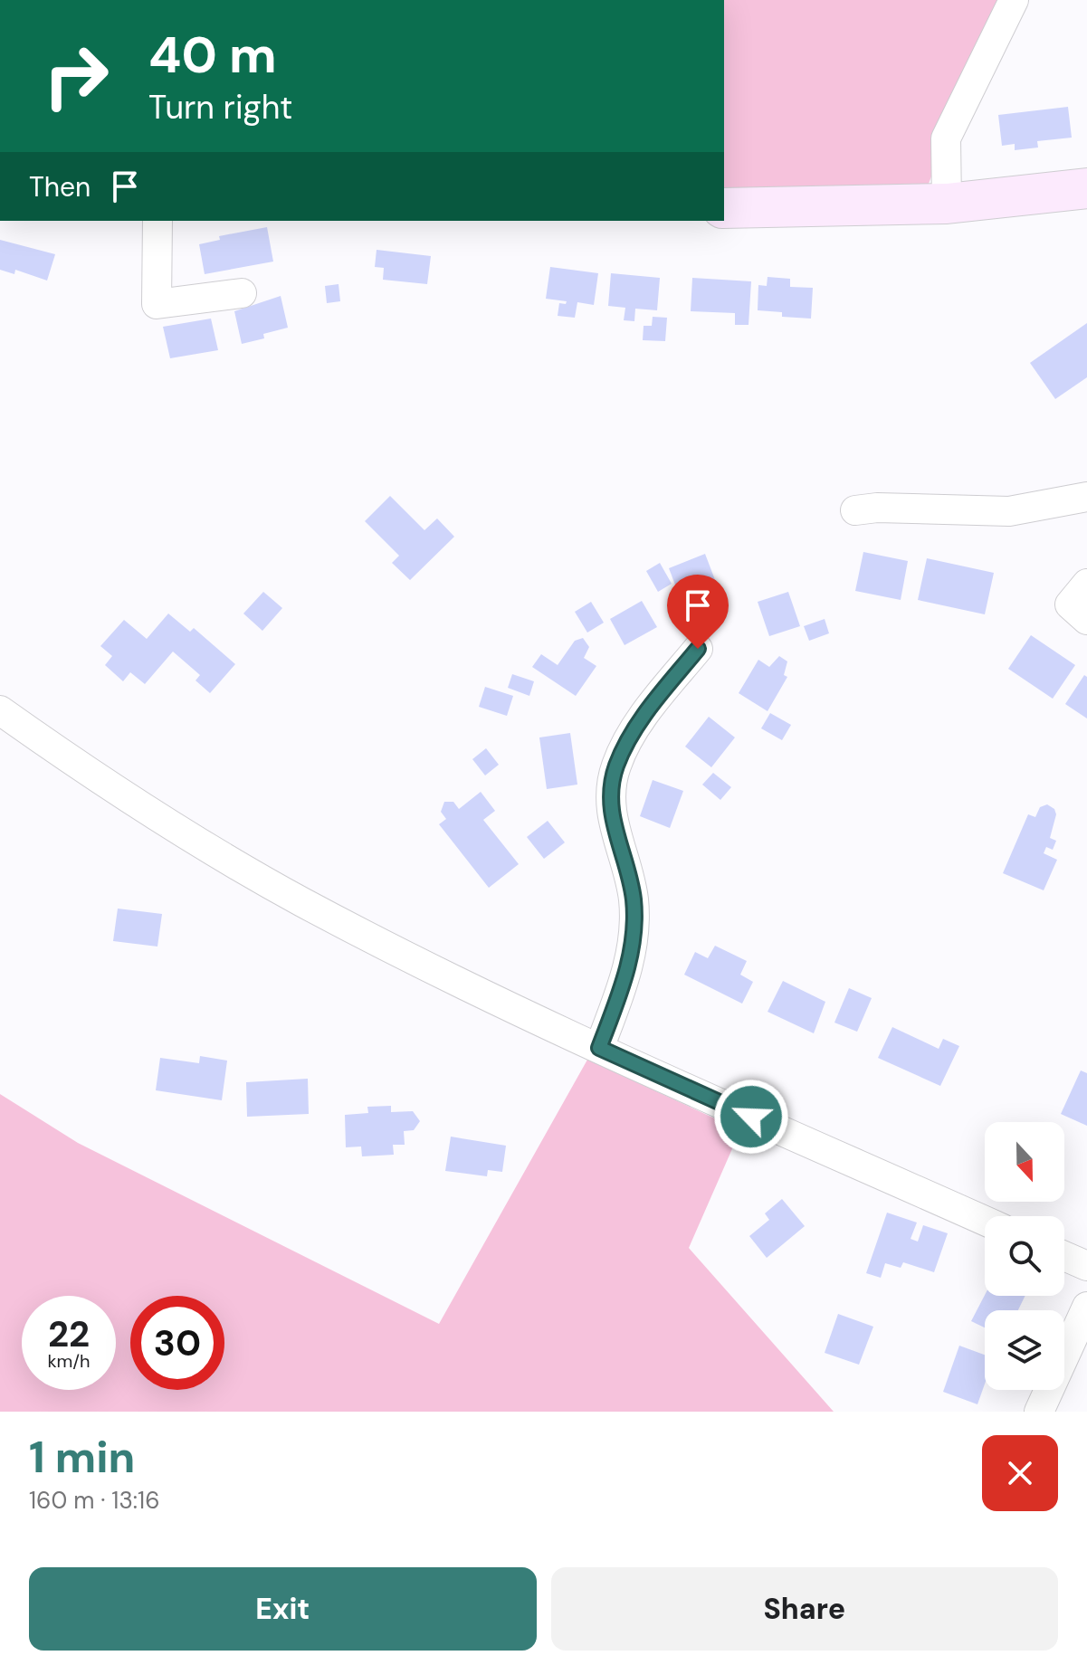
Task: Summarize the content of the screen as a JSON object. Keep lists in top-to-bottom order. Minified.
{"north":"bottom","page":{"turn":["40 m","Turn right"],"then":"Then","speed":"22 km/h","limit":"30","heading":["1 min","160 m · 13:16"],"buttons":["Exit","Share"]}}
